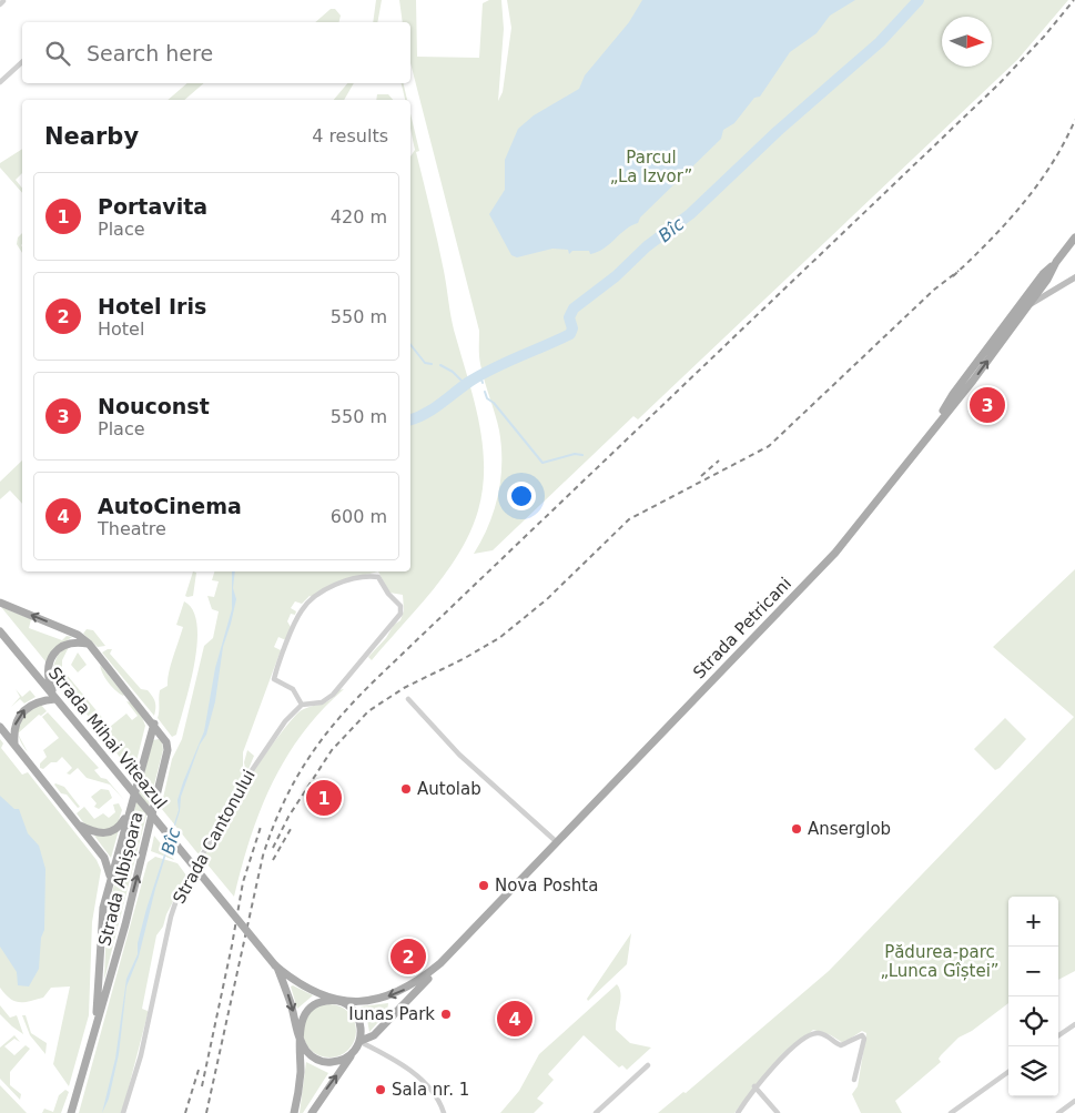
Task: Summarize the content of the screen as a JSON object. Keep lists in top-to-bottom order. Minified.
{"streets":{"main road":["Strada Petricani","Strada Mihai Viteazul","Strada Albișoara"],"street":["Strada Cantonului"]},"crossings":[["Strada Petricani","Strada Mihai Viteazul"]],"water":["Bîc"],"parks":["Parcul „La Izvor”","Pădurea-parc „Lunca Gîștei”"],"places":["Autolab","Anserglob","Nova Poshta","Iunas Park","Sala nr. 1"],"north":"right","page":{"search":"Search here","heading":["Nearby","4 results"],"list":[{"mark":"1","name":"Portavita","note":"Place","value":"420 m"},{"mark":"2","name":"Hotel Iris","note":"Hotel","value":"550 m"},{"mark":"3","name":"Nouconst","note":"Place","value":"550 m"},{"mark":"4","name":"AutoCinema","note":"Theatre","value":"600 m"}],"pins":["3","1","2","4"],"map_buttons":["+","−"]}}
